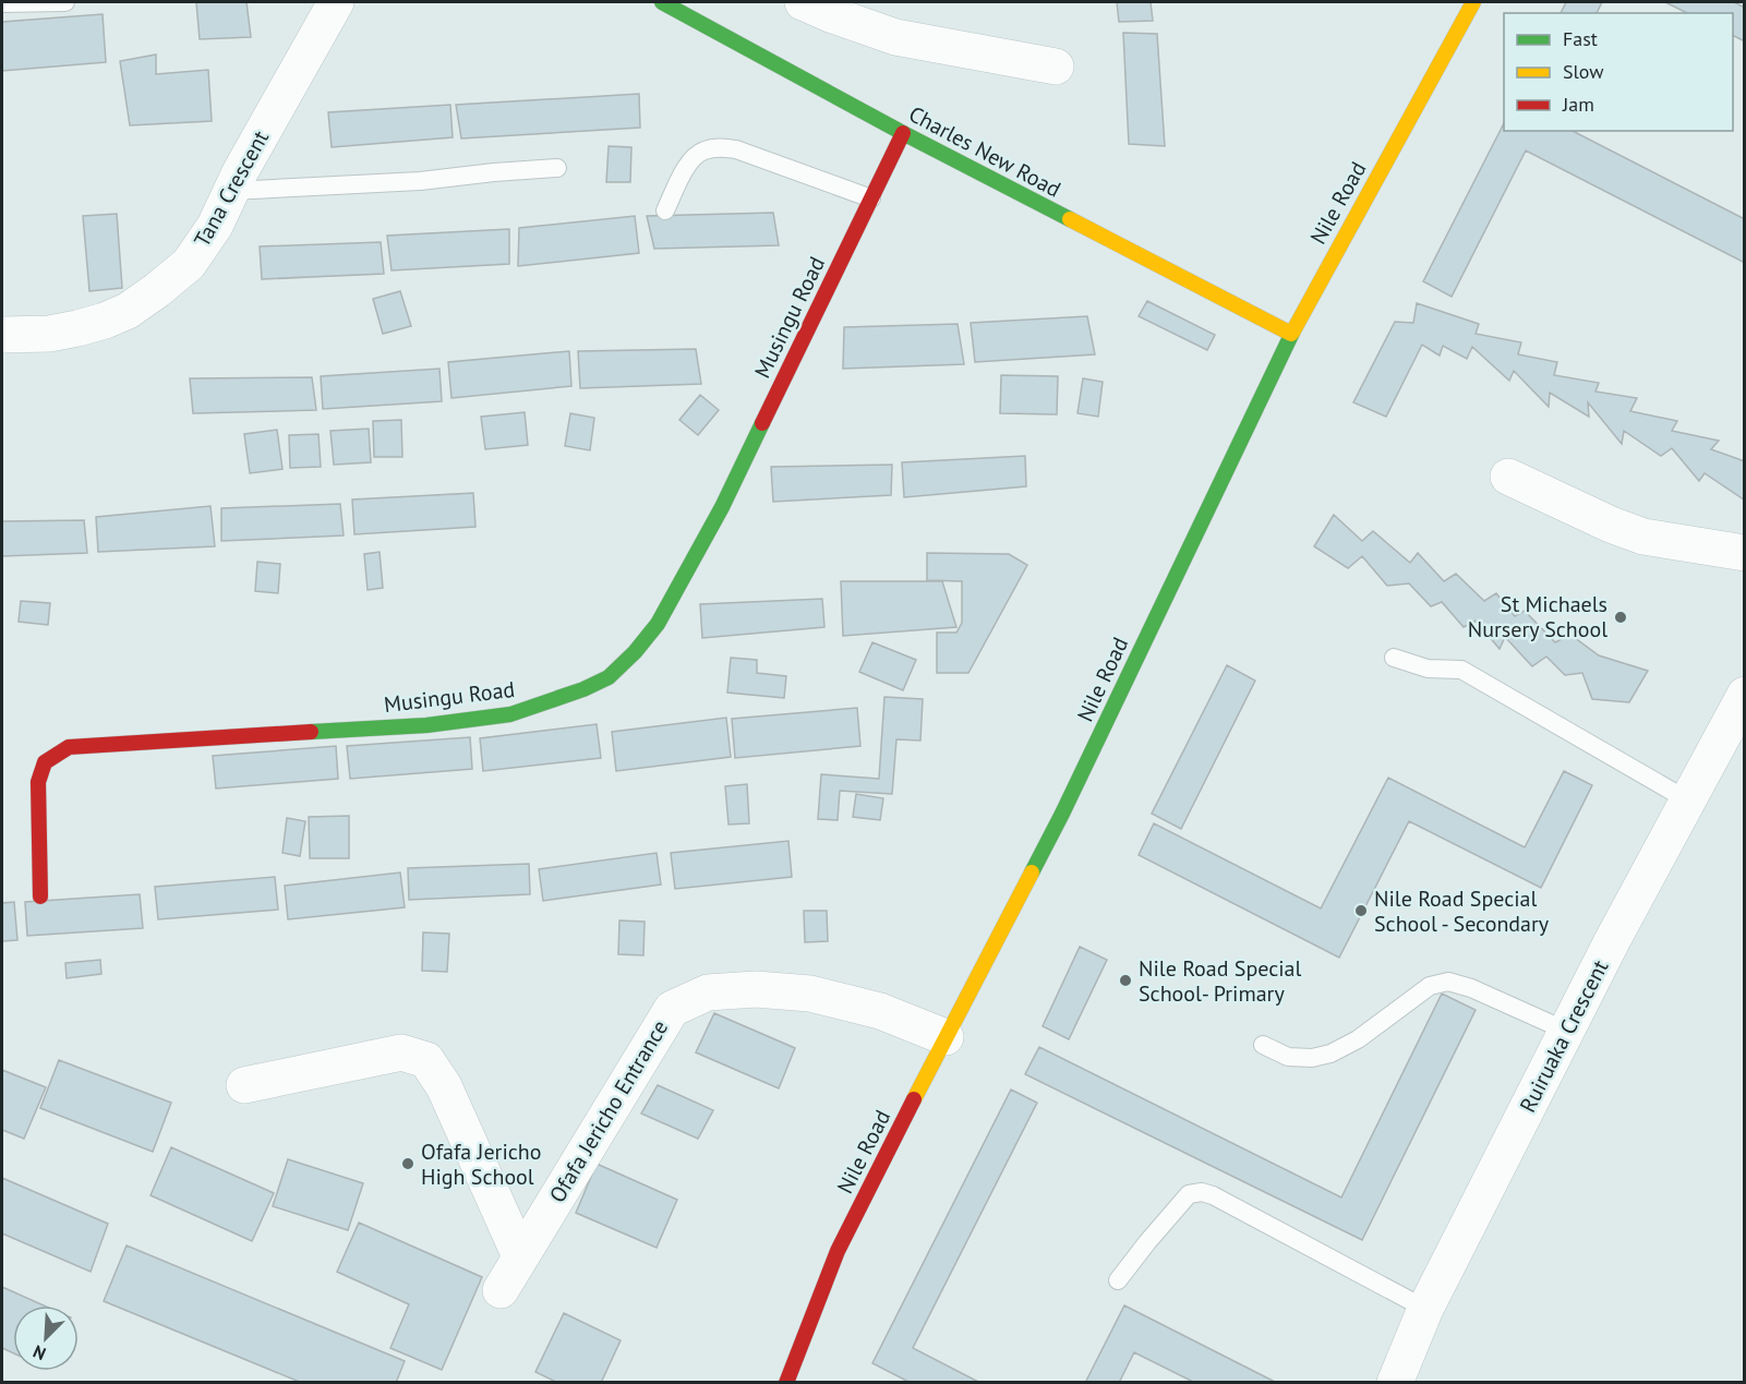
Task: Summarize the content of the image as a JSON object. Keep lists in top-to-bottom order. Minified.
{"streets":{"street":["Charles New Road","Tana Crescent","Nile Road","Musingu Road","Ruiruaka Crescent","Ofafa Jericho Entrance"]},"crossings":[["Charles New Road","Nile Road"],["Charles New Road","Musingu Road"],["Nile Road","Ofafa Jericho Entrance"]],"places":["St Michaels Nursery School","Nile Road Special School - Secondary","Nile Road Special School- Primary","Ofafa Jericho High School"],"legend":["Fast","Slow","Jam"],"north":"bottom left"}
